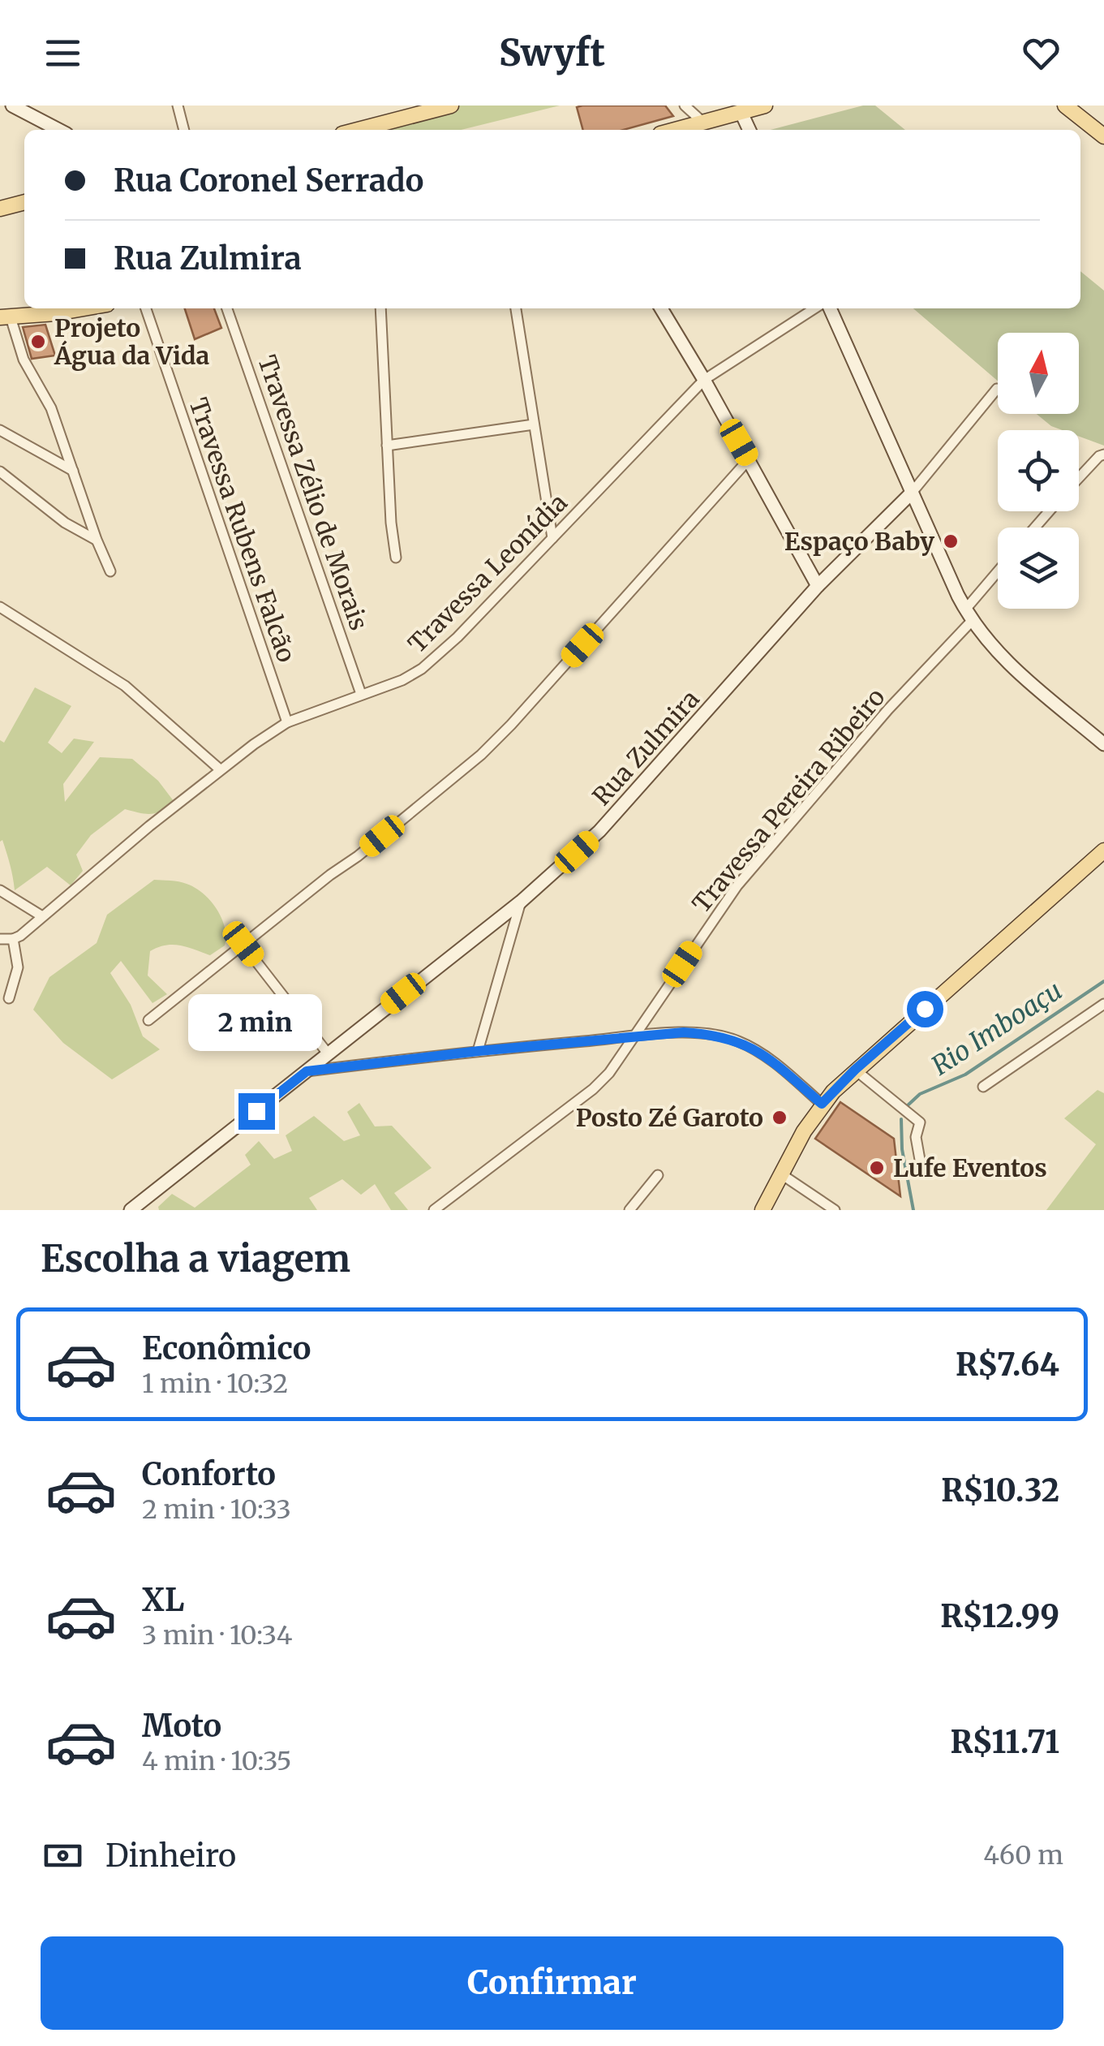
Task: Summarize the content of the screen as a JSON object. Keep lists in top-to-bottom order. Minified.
{"streets":{"main road":["Rua Zulmira"],"street":["Travessa Zélio de Morais","Travessa Rubens Falcão","Travessa Leonídia","Travessa Pereira Ribeiro"]},"crossings":[["Travessa Zélio de Morais","Travessa Leonídia"],["Travessa Rubens Falcão","Travessa Leonídia"]],"water":["Rio Imboaçu"],"places":["Projeto Água da Vida","Espaço Baby","Posto Zé Garoto","Lufe Eventos"],"north":"top","page":{"header":"Swyft","banner":["Rua Coronel Serrado","Rua Zulmira"],"bubble":"2 min","heading":"Escolha a viagem","list":[{"name":"Econômico","note":"1 min · 10:32","value":"R$7.64"},{"name":"Conforto","note":"2 min · 10:33","value":"R$10.32"},{"name":"XL","note":"3 min · 10:34","value":"R$12.99"},{"name":"Moto","note":"4 min · 10:35","value":"R$11.71"}],"pay":["Dinheiro","460 m"],"buttons":"Confirmar"}}
